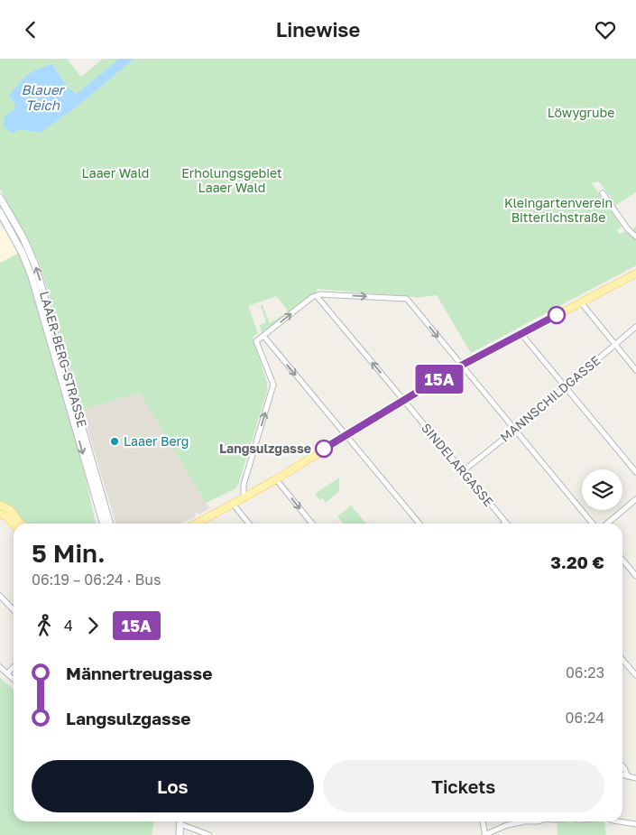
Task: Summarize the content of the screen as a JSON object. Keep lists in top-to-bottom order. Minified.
{"streets":{"main road":["LAAER-BERG-STRASSE"],"street":["MANNSCHILDGASSE","SINDELARGASSE"]},"crossings":[["MANNSCHILDGASSE","SINDELARGASSE"]],"one_way":["SINDELARGASSE"],"water":["Blauer Teich"],"parks":["Löwygrube","Laaer Wald","Erholungsgebiet Laaer Wald","Kleingartenverein Bitterlichstraße"],"places":["Laaer Berg","Langsulzgasse"],"lines":["bus line 15A"],"page":{"header":"Linewise","on_map":"15A","heading":["5 Min.","06:19 – 06:24 · Bus","3.20 €"],"legs":["4","15A"],"list":[{"name":"Männertreugasse","value":"06:23"},{"name":"Langsulzgasse","value":"06:24"}],"buttons":["Los","Tickets"]}}
